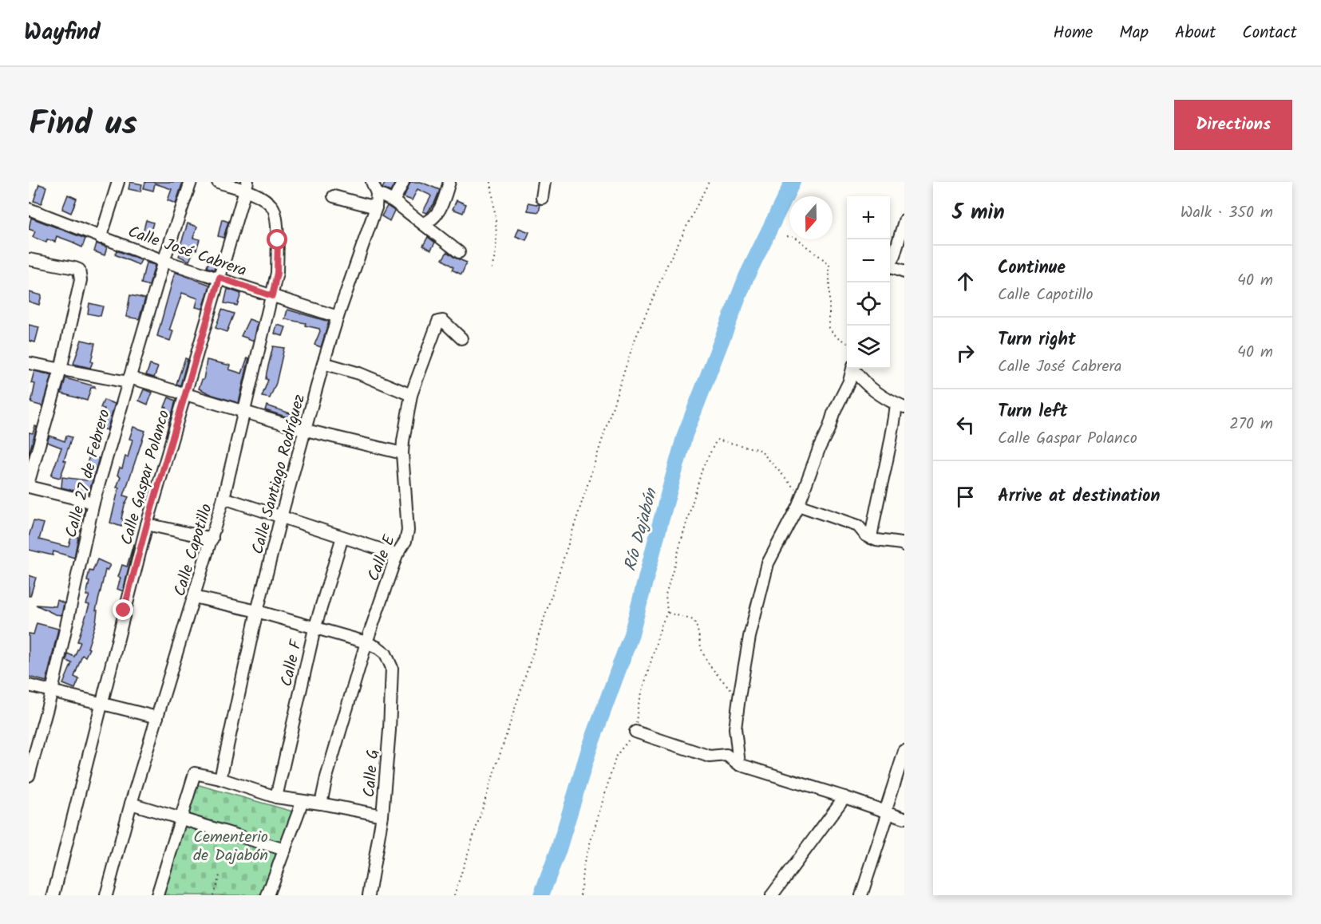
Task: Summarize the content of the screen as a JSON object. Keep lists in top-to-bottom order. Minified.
{"streets":{"street":["Calle José Cabrera","Calle 27 de Febrero","Calle Santiago Rodríguez","Calle Gaspar Polanco","Calle Capotillo","Calle E","Calle F","Calle G"]},"crossings":[["Calle José Cabrera","Calle 27 de Febrero"],["Calle José Cabrera","Calle Santiago Rodríguez"],["Calle José Cabrera","Calle Gaspar Polanco"],["Calle José Cabrera","Calle Capotillo"],["Calle Gaspar Polanco","Calle Capotillo"],["Calle E","Calle G"]],"water":["Río Dajabón"],"parks":["Cementerio de Dajabón"],"north":"bottom","page":{"header":"Wayfind","nav":["Home","Map","About","Contact"],"title":"Find us","buttons":"Directions","heading":["5 min","Walk · 350 m"],"map_buttons":["+","−"],"list":[["Continue","Calle Capotillo","40 m"],["Turn right","Calle José Cabrera","40 m"],["Turn left","Calle Gaspar Polanco","270 m"],"Arrive at destination"]}}
